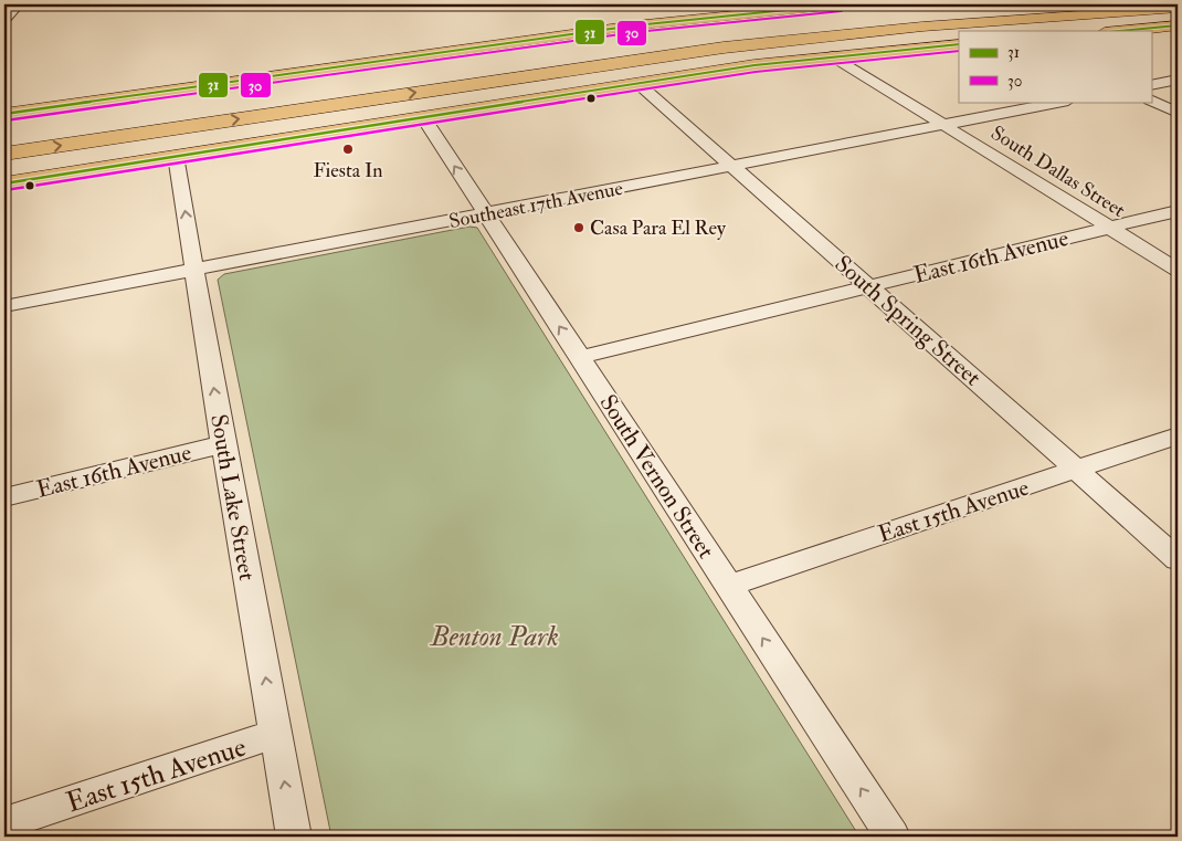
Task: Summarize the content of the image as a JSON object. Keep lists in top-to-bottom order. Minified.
{"streets":{"street":["South Dallas Street","Southeast 17th Avenue","East 16th Avenue","South Spring Street","South Vernon Street","South Lake Street","East 15th Avenue"]},"crossings":[["South Dallas Street","Southeast 17th Avenue"],["South Dallas Street","East 16th Avenue"],["Southeast 17th Avenue","South Spring Street"],["Southeast 17th Avenue","South Vernon Street"],["Southeast 17th Avenue","South Lake Street"],["East 16th Avenue","South Spring Street"],["East 16th Avenue","South Vernon Street"],["East 16th Avenue","South Lake Street"],["South Spring Street","East 15th Avenue"],["South Vernon Street","East 15th Avenue"],["South Lake Street","East 15th Avenue"]],"one_way":["South Vernon Street","South Lake Street"],"parks":["Benton Park"],"places":["Fiesta In","Casa Para El Rey"],"lines":["transit line 31","transit line 30"],"legend":["31","30"]}
